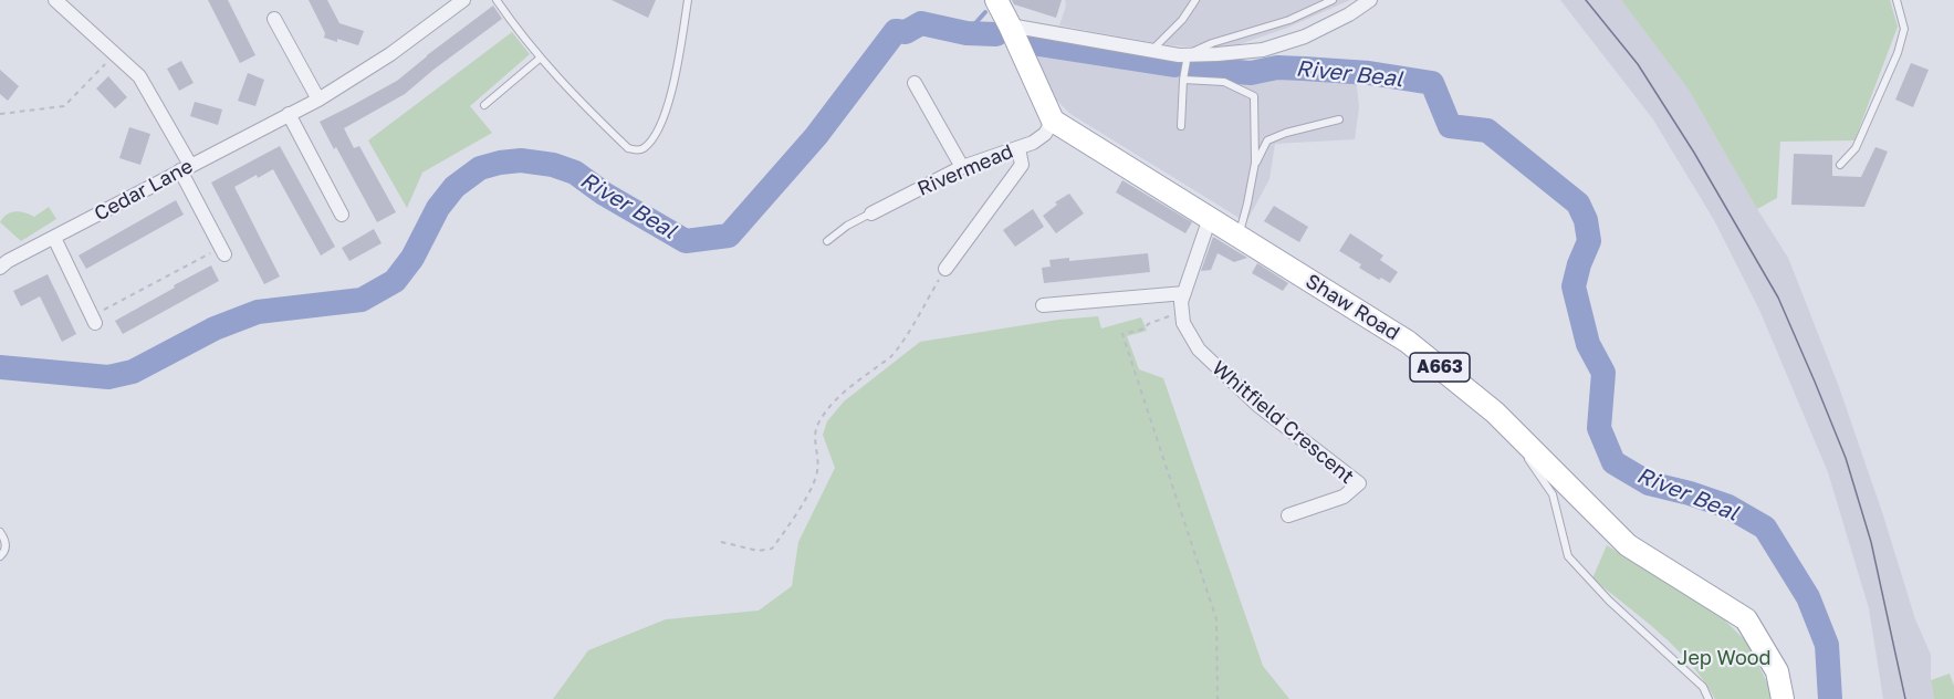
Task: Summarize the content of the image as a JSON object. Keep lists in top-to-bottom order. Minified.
{"streets":{"main road":["Shaw Road","A663"],"street":["Rivermead","Cedar Lane","Whitfield Crescent"]},"crossings":[["Rivermead","Shaw Road"],["Shaw Road","Whitfield Crescent"]],"water":["River Beal"],"parks":["Jep Wood"]}
